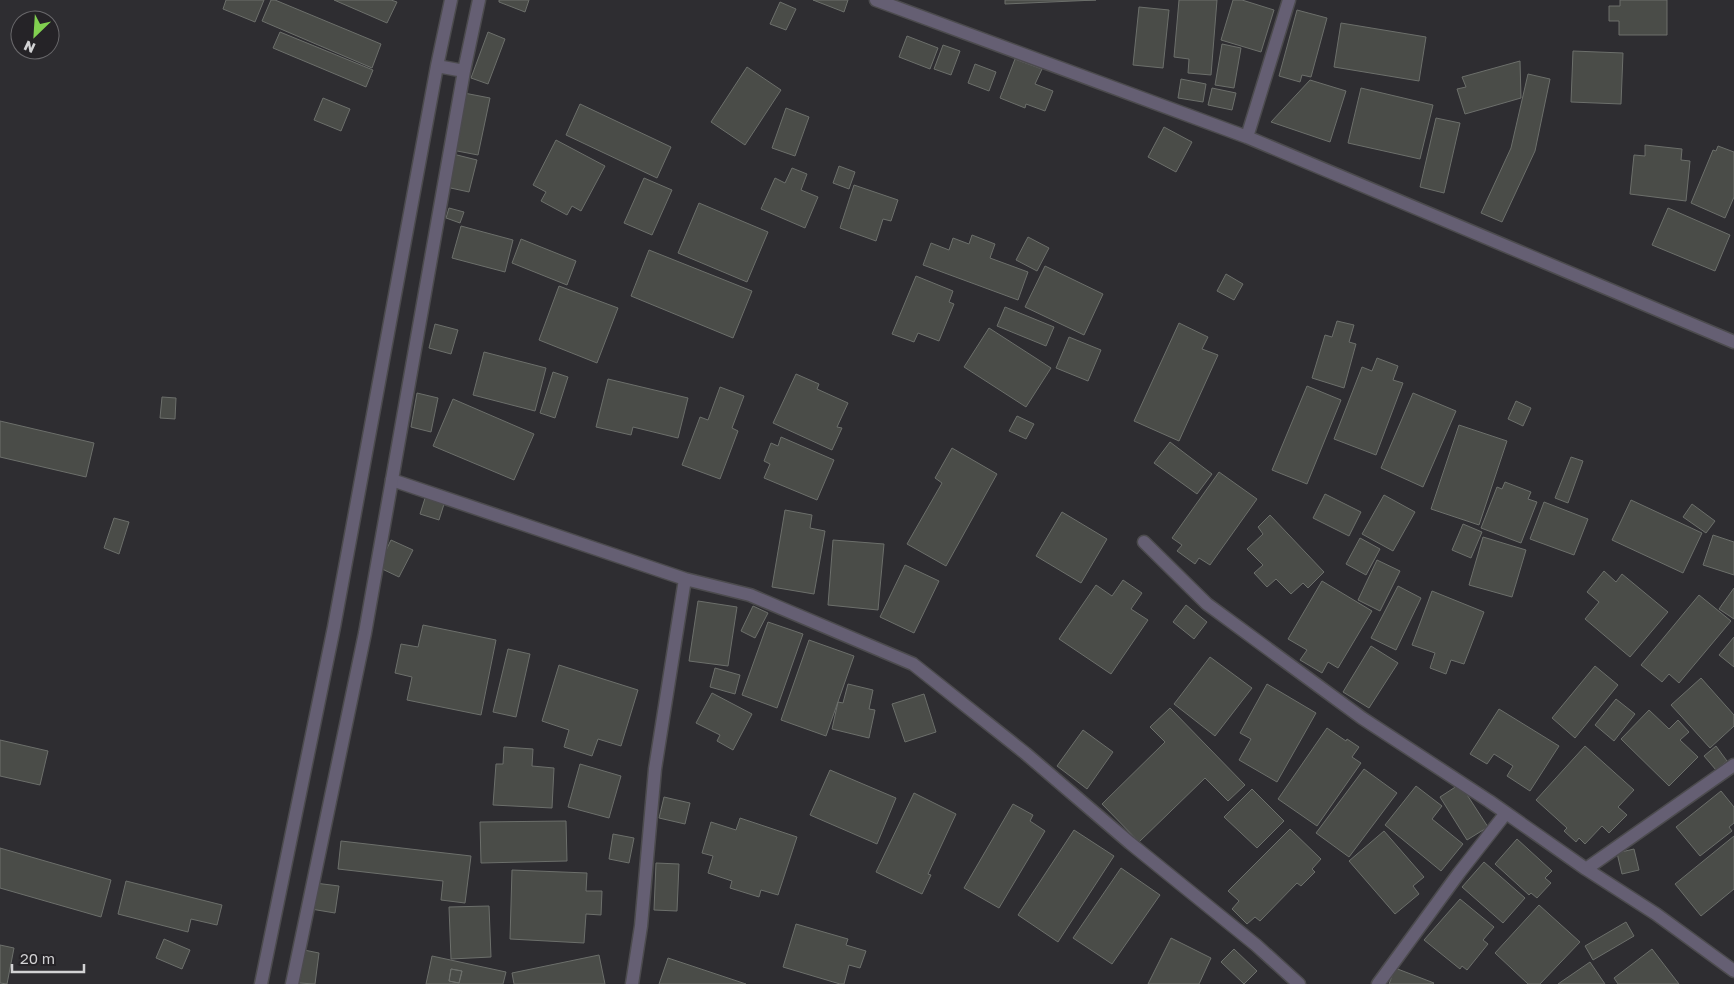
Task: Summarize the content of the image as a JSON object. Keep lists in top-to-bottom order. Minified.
{"scale_bar":"20 m","north":"bottom left"}
